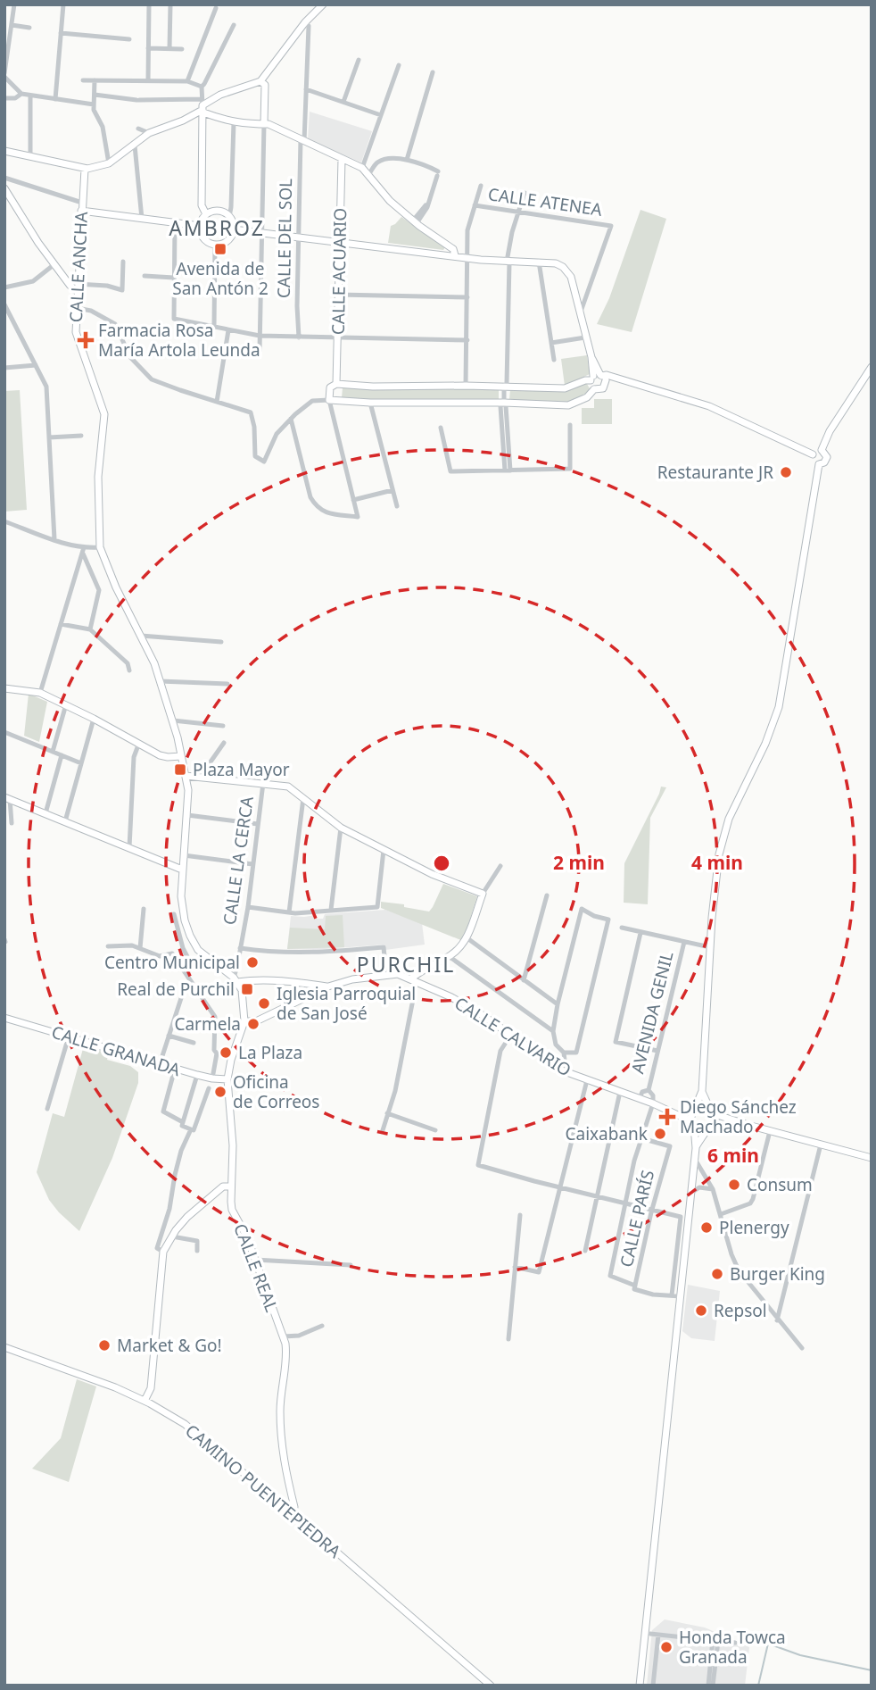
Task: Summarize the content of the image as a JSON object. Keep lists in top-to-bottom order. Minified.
{"streets":{"street":["CALLE ATENEA","CALLE DEL SOL","CALLE ANCHA","CALLE ACUARIO","CALLE LA CERCA","AVENIDA GENIL","CALLE CALVARIO","CALLE GRANADA","CALLE PARÍS","CALLE REAL","CAMINO PUENTEPIEDRA"]},"crossings":[["AVENIDA GENIL","CALLE CALVARIO"],["CALLE CALVARIO","CALLE REAL"],["CALLE GRANADA","CALLE REAL"],["CALLE REAL","CAMINO PUENTEPIEDRA"]],"districts":["AMBROZ","PURCHIL"],"places":{"transit":["Avenida de San Antón 2","Plaza Mayor","Real de Purchil"],"health":["Farmacia Rosa María Artola Leunda","Diego Sánchez Machado"],"other":["Restaurante JR","Centro Municipal","Iglesia Parroquial de San José","Carmela","La Plaza","Oficina de Correos","Caixabank","Consum","Plenergy","Burger King","Repsol","Market & Go!","Honda Towca Granada"]},"rings":["2 min","4 min","6 min"]}
